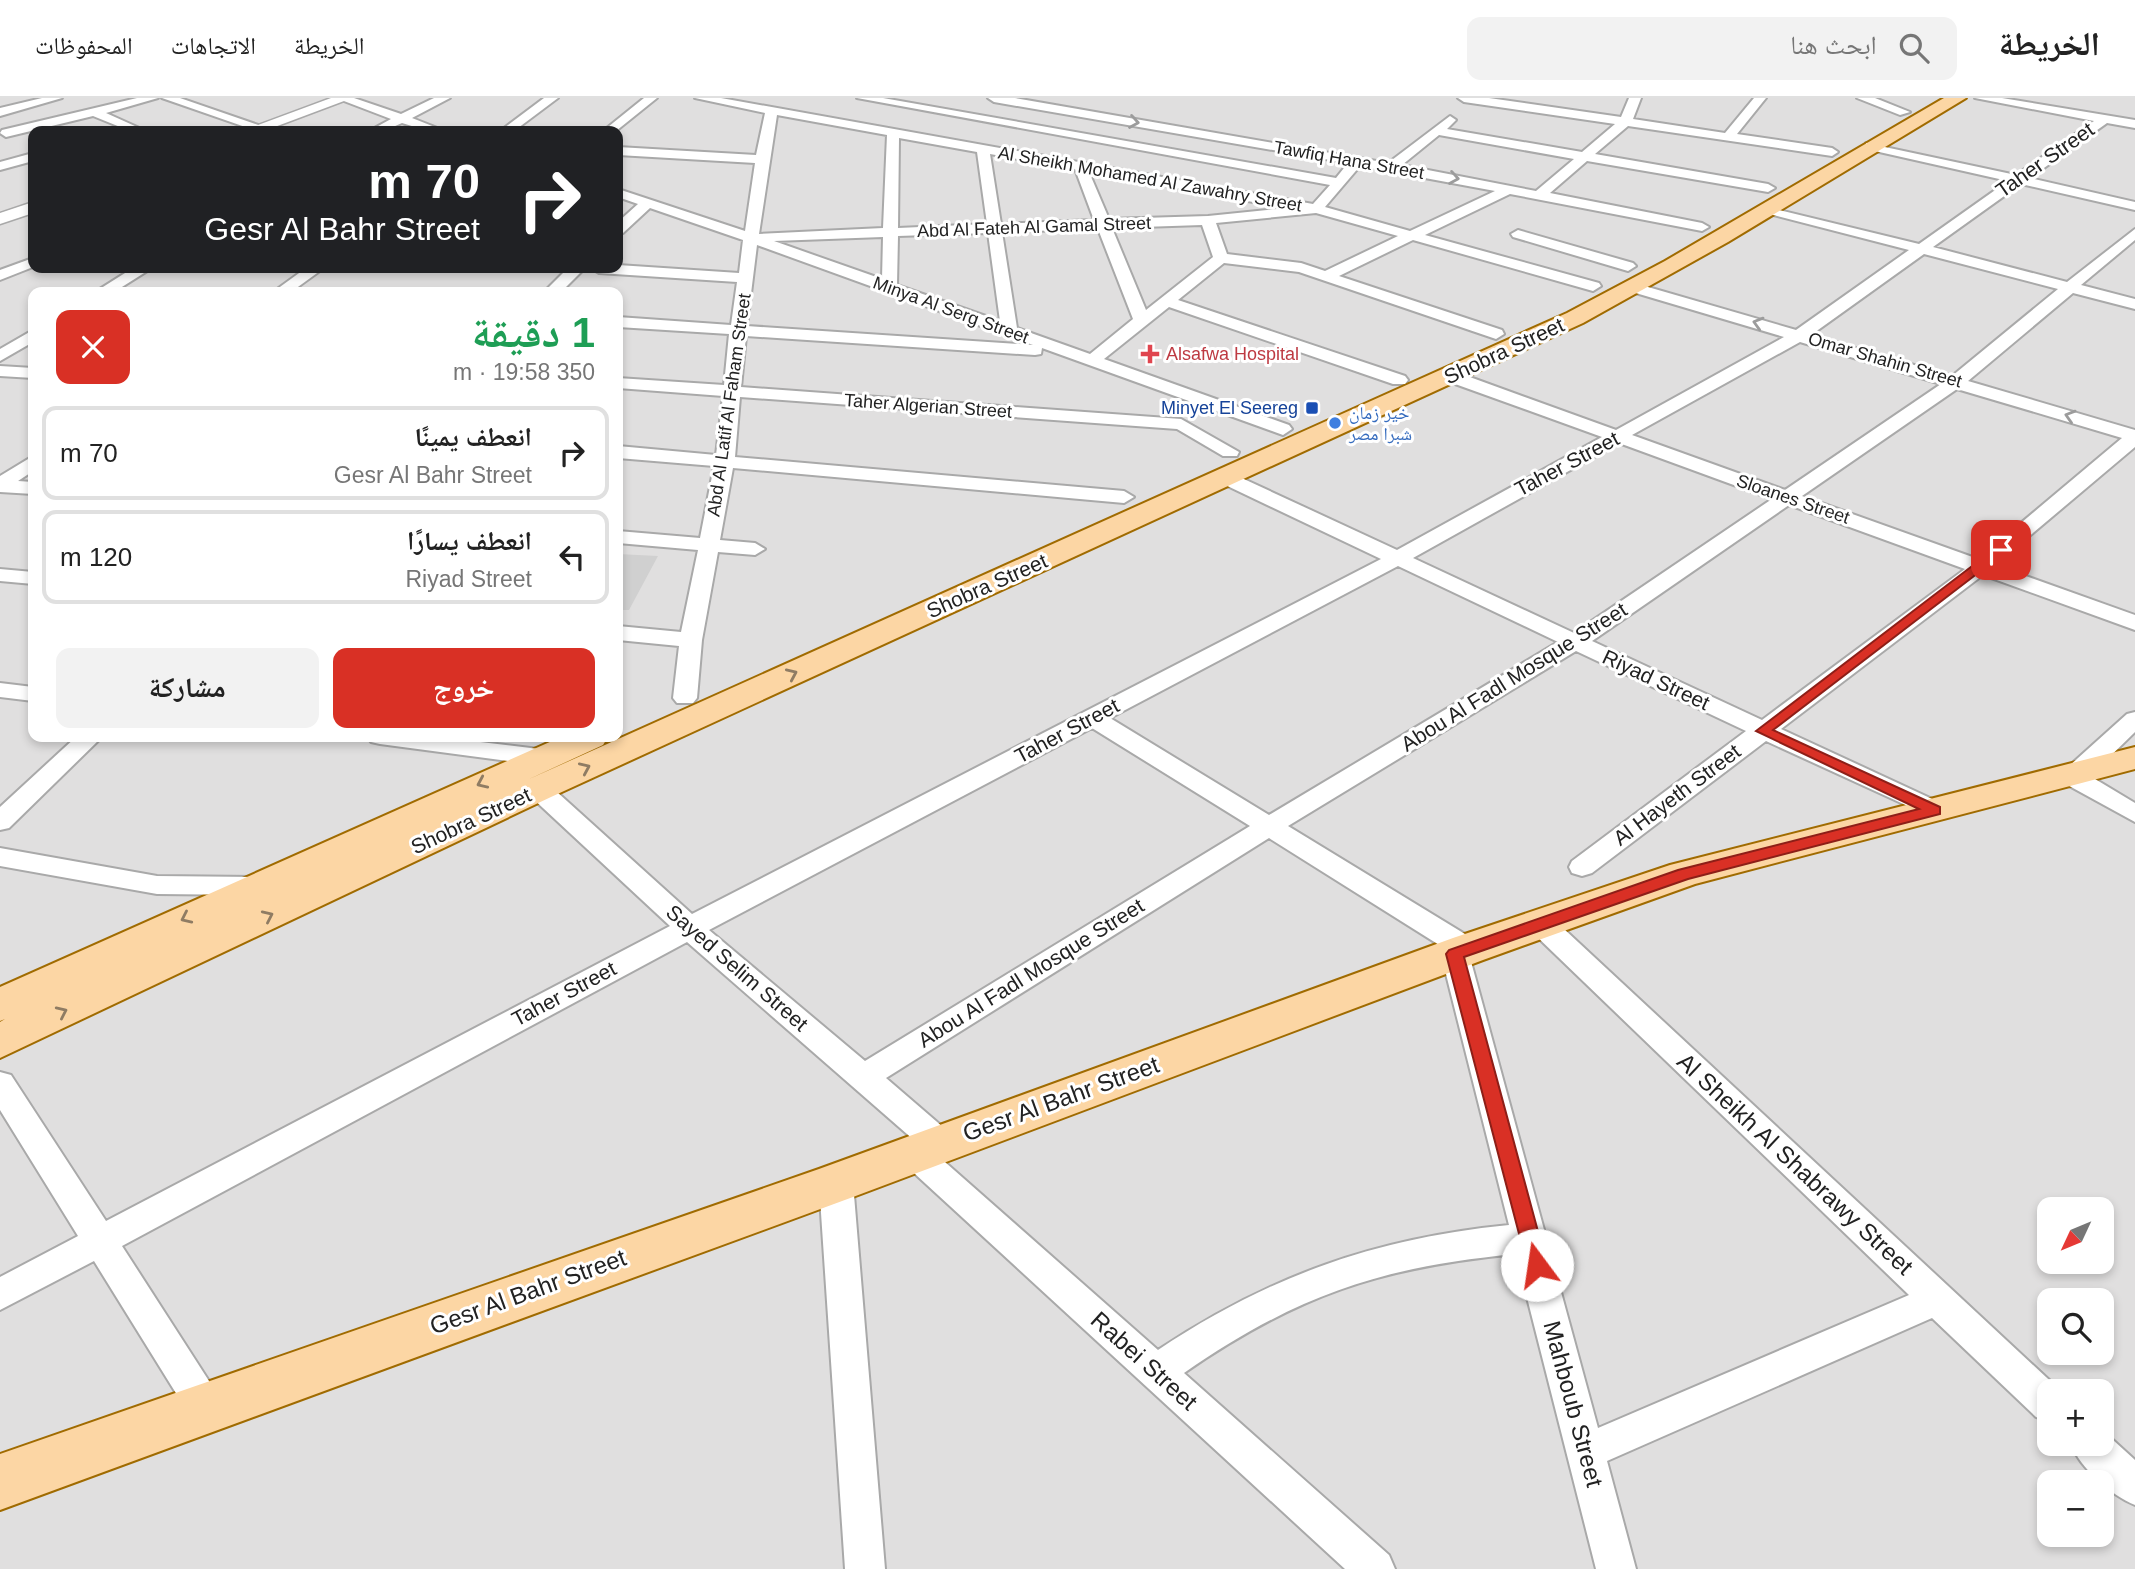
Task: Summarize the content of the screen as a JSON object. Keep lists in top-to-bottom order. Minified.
{"streets":{"main road":["Shobra Street","Gesr Al Bahr Street"],"street":["Tawfiq Hana Street","Taher Street","Al Sheikh Mohamed Al Zawahry Street","Abd Al Fateh Al Gamal Street","Minya Al Serg Street","Omar Shahin Street","Abd Al Latif Al Faham Street","Taher Algerian Street","Sloanes Street","Abou Al Fadl Mosque Street","Riyad Street","Al Hayeth Street","Sayed Selim Street","Al Sheikh Al Shabrawy Street","Rabei Street","Mahboub Street"]},"crossings":[["Tawfiq Hana Street","Shobra Street"],["Taher Street","Omar Shahin Street"],["Taher Street","Sloanes Street"],["Taher Street","Riyad Street"],["Taher Street","Sayed Selim Street"],["Al Sheikh Mohamed Al Zawahry Street","Abd Al Fateh Al Gamal Street"],["Al Sheikh Mohamed Al Zawahry Street","Shobra Street"],["Al Sheikh Mohamed Al Zawahry Street","Abd Al Latif Al Faham Street"],["Abd Al Fateh Al Gamal Street","Minya Al Serg Street"],["Abd Al Fateh Al Gamal Street","Abd Al Latif Al Faham Street"],["Minya Al Serg Street","Shobra Street"],["Minya Al Serg Street","Abd Al Latif Al Faham Street"],["Shobra Street","Omar Shahin Street"],["Shobra Street","Abd Al Latif Al Faham Street"],["Shobra Street","Taher Algerian Street"],["Shobra Street","Sloanes Street"],["Shobra Street","Riyad Street"],["Shobra Street","Sayed Selim Street"],["Omar Shahin Street","Abou Al Fadl Mosque Street"],["Omar Shahin Street","Al Hayeth Street"],["Abd Al Latif Al Faham Street","Taher Algerian Street"],["Taher Algerian Street","Riyad Street"],["Sloanes Street","Abou Al Fadl Mosque Street"],["Sloanes Street","Al Hayeth Street"],["Abou Al Fadl Mosque Street","Riyad Street"],["Abou Al Fadl Mosque Street","Sayed Selim Street"],["Riyad Street","Al Hayeth Street"],["Riyad Street","Gesr Al Bahr Street"],["Sayed Selim Street","Gesr Al Bahr Street"],["Sayed Selim Street","Rabei Street"],["Gesr Al Bahr Street","Al Sheikh Al Shabrawy Street"],["Gesr Al Bahr Street","Rabei Street"],["Gesr Al Bahr Street","Mahboub Street"]],"places":{"health":["Alsafwa Hospital"],"transit":["Minyet El Seereg"],"other":["خير زمان شبرا مصر"]},"north":"bottom left","page":{"header":"الخريطة","search":"ابحث هنا","nav":["الخريطة","الاتجاهات","المحفوظات"],"turn":["70 m","Gesr Al Bahr Street"],"heading":["1 دقيقة","350 m · 19:58"],"list":[{"name":"انعطف يمينًا","note":"Gesr Al Bahr Street","value":"70 m"},{"name":"انعطف يسارًا","note":"Riyad Street","value":"120 m"}],"buttons":["خروج","مشاركة"],"map_buttons":["+","−"]}}
